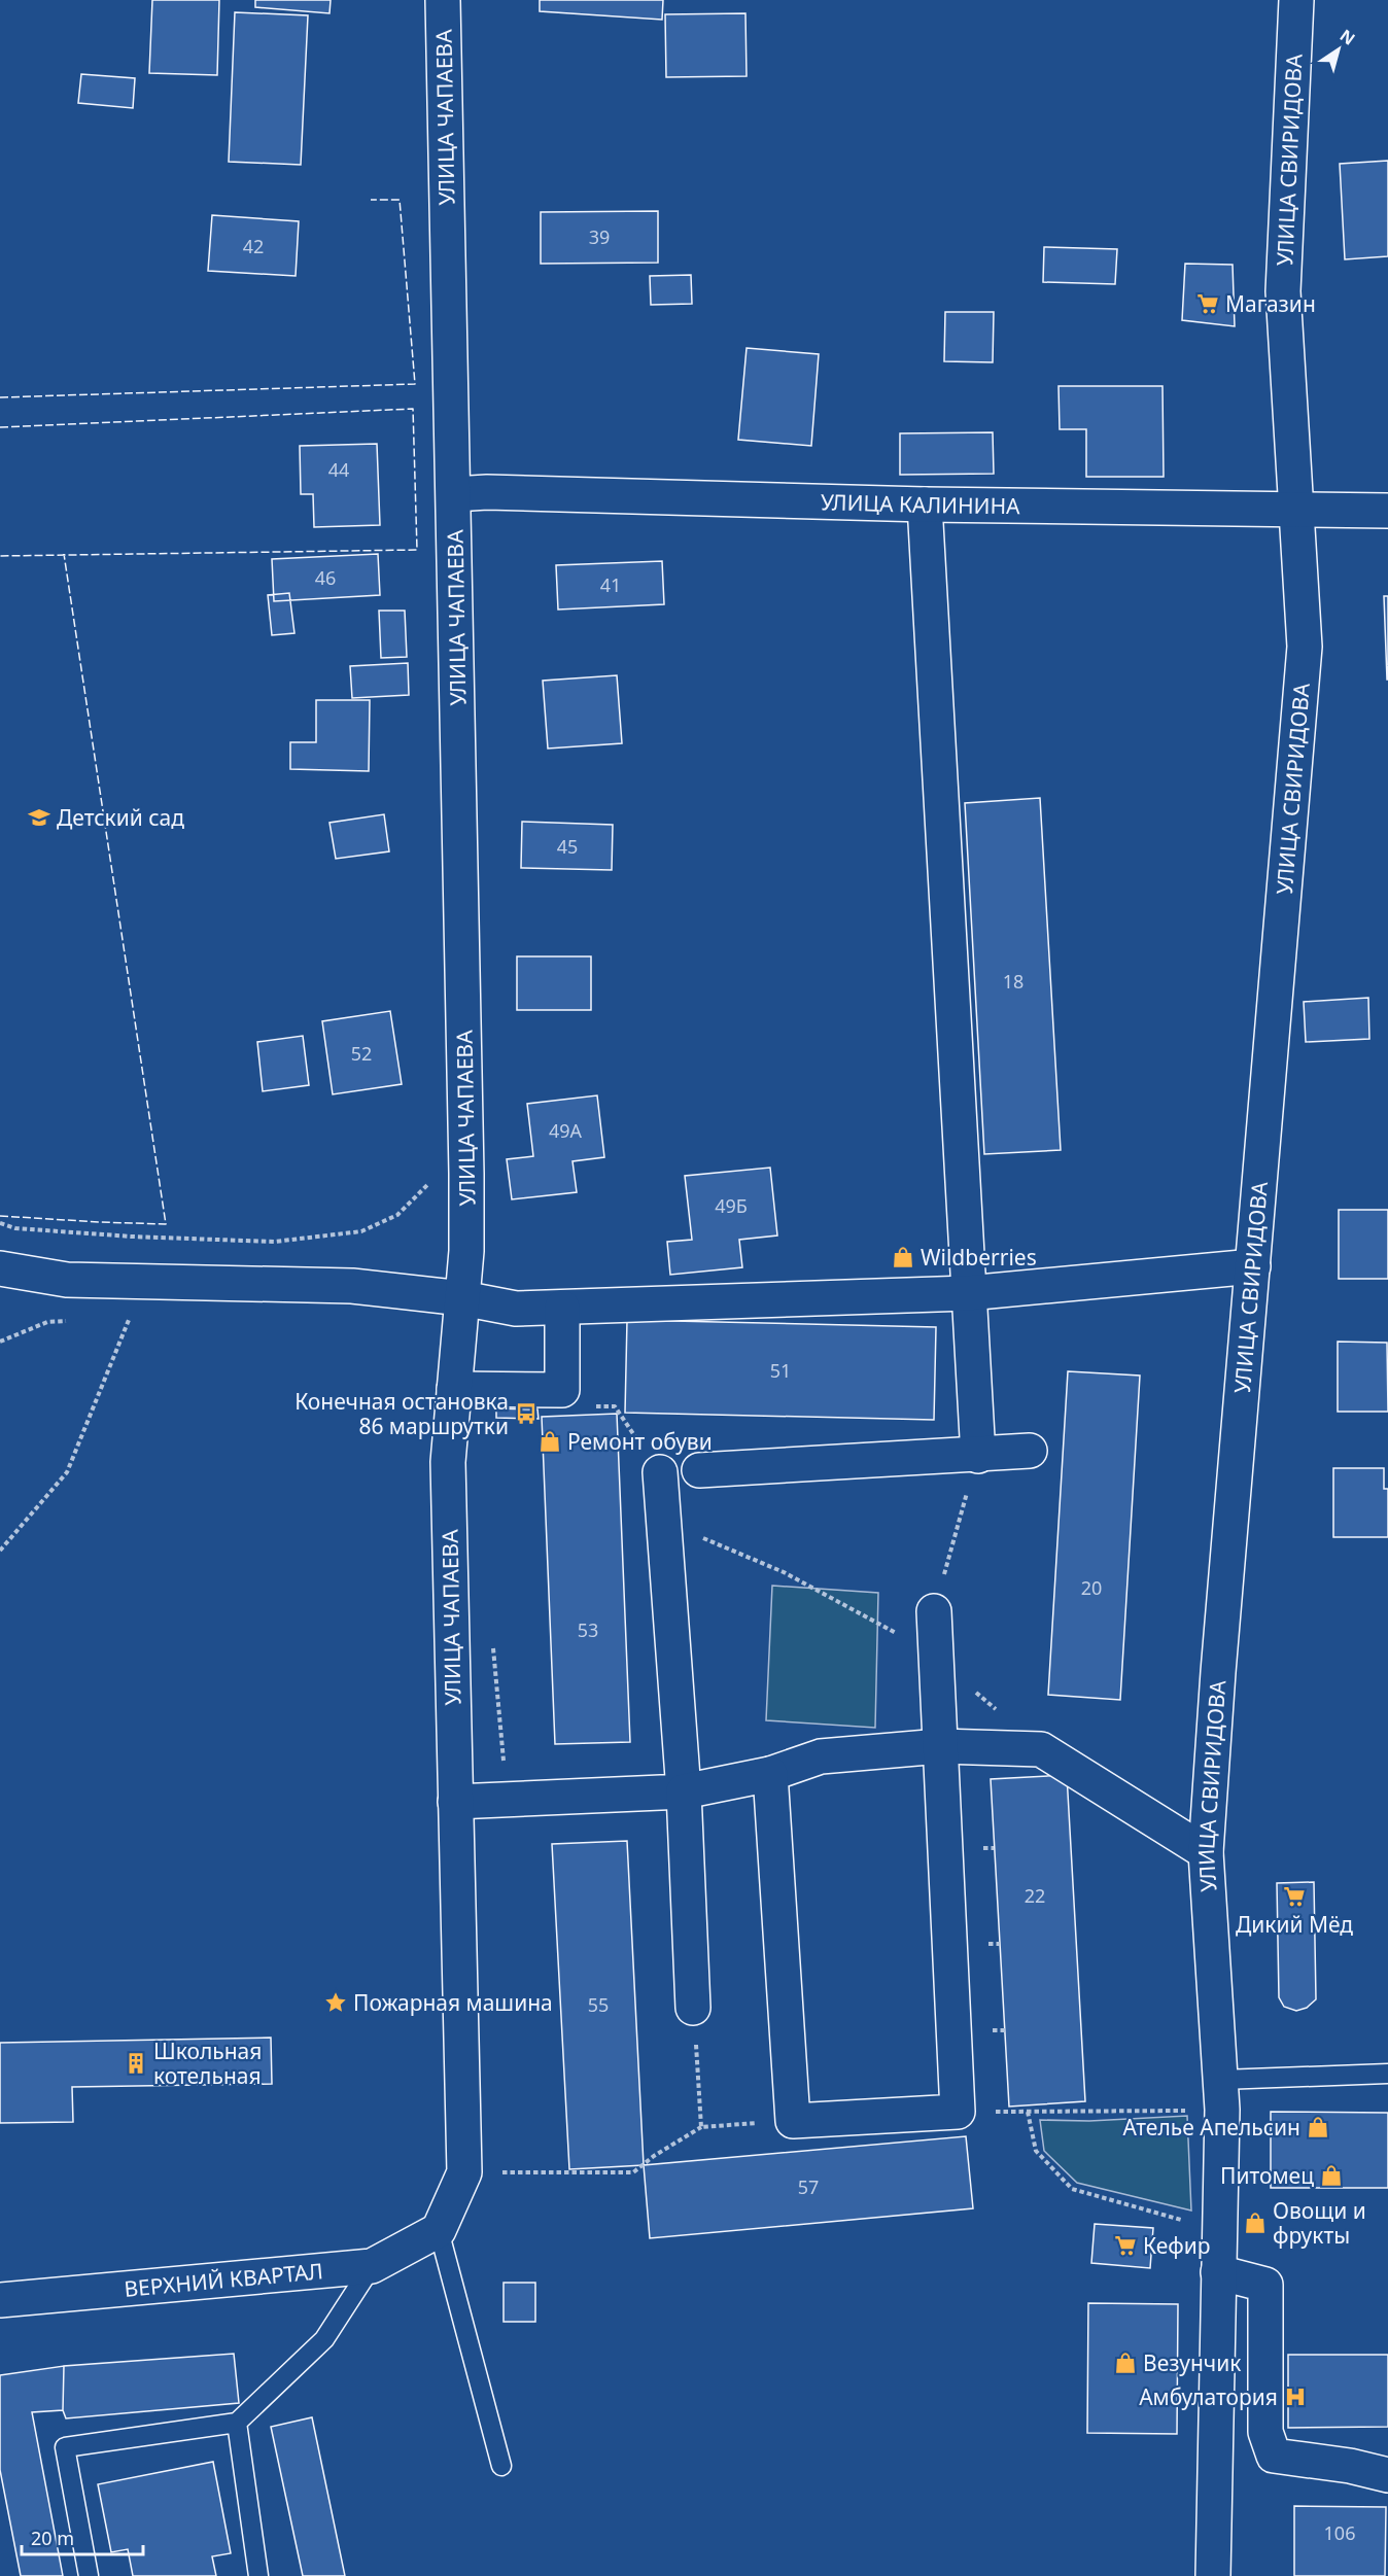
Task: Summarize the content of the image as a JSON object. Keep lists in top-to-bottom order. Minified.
{"streets":{"street":["УЛИЦА ЧАПАЕВА","УЛИЦА СВИРИДОВА","УЛИЦА КАЛИНИНА","ВЕРХНИЙ КВАРТАЛ"]},"crossings":[["УЛИЦА ЧАПАЕВА","УЛИЦА КАЛИНИНА"],["УЛИЦА ЧАПАЕВА","ВЕРХНИЙ КВАРТАЛ"],["УЛИЦА СВИРИДОВА","УЛИЦА КАЛИНИНА"]],"places":{"supermarket":["Магазин","Дикий Мёд","Кефир"],"school or university":["Детский сад"],"shop":["Wildberries","Ремонт обуви","Ателье Апельсин","Питомец","Овощи и фрукты","Везунчик"],"bus stop":["Конечная остановка 86 маршрутки"],"place":["Пожарная машина"],"building":["Школьная котельная"],"hospital":["Амбулатория"]},"house_numbers":["39","42","44","46","41","45","18","52","49А","49Б","51","20","53","22","55","57","106"],"scale_bar":"20 m","north":"top right"}
